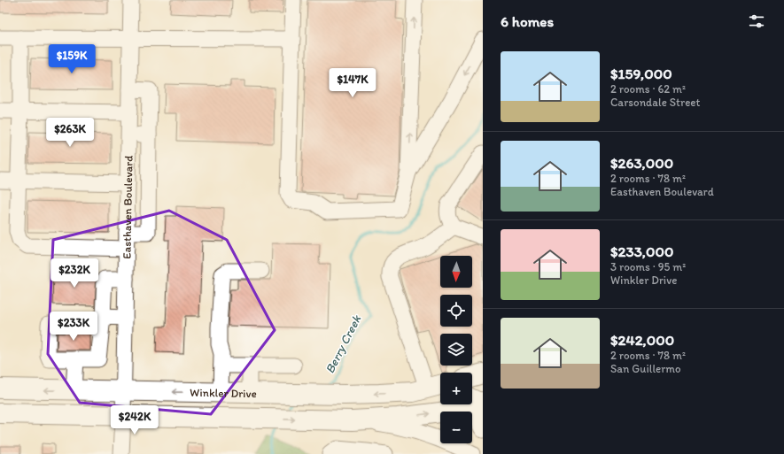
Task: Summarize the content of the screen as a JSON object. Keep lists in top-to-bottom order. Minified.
{"streets":{"main road":["Winkler Drive"],"street":["Easthaven Boulevard"]},"crossings":[["Easthaven Boulevard","Winkler Drive"]],"water":["Berry Creek"],"north":"bottom","page":{"heading":"6 homes","list":[{"name":"$159,000","note":"2 rooms · 62 m² · Carsondale Street"},{"name":"$263,000","note":"2 rooms · 78 m² · Easthaven Boulevard"},{"name":"$233,000","note":"3 rooms · 95 m² · Winkler Drive"},{"name":"$242,000","note":"2 rooms · 78 m² · San Guillermo"}],"price":["$159K","$147K","$263K","$232K","$233K","$242K"],"map_buttons":["+","−"]}}
